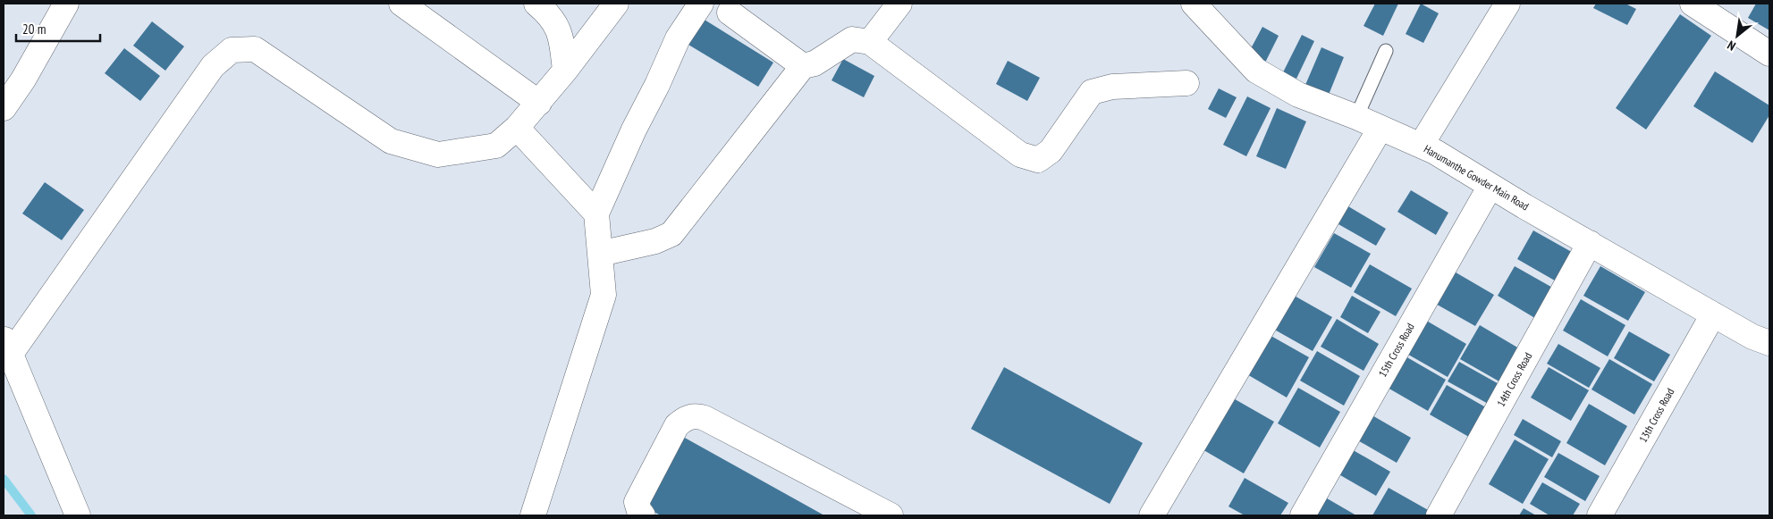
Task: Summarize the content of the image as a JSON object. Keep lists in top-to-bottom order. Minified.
{"streets":{"street":["Hanumanthe Gowder Main Road","15th Cross Road","14th Cross Road","13th Cross Road"]},"crossings":[["Hanumanthe Gowder Main Road","15th Cross Road"],["Hanumanthe Gowder Main Road","14th Cross Road"],["Hanumanthe Gowder Main Road","13th Cross Road"]],"scale_bar":"20 m","north":"bottom left"}
